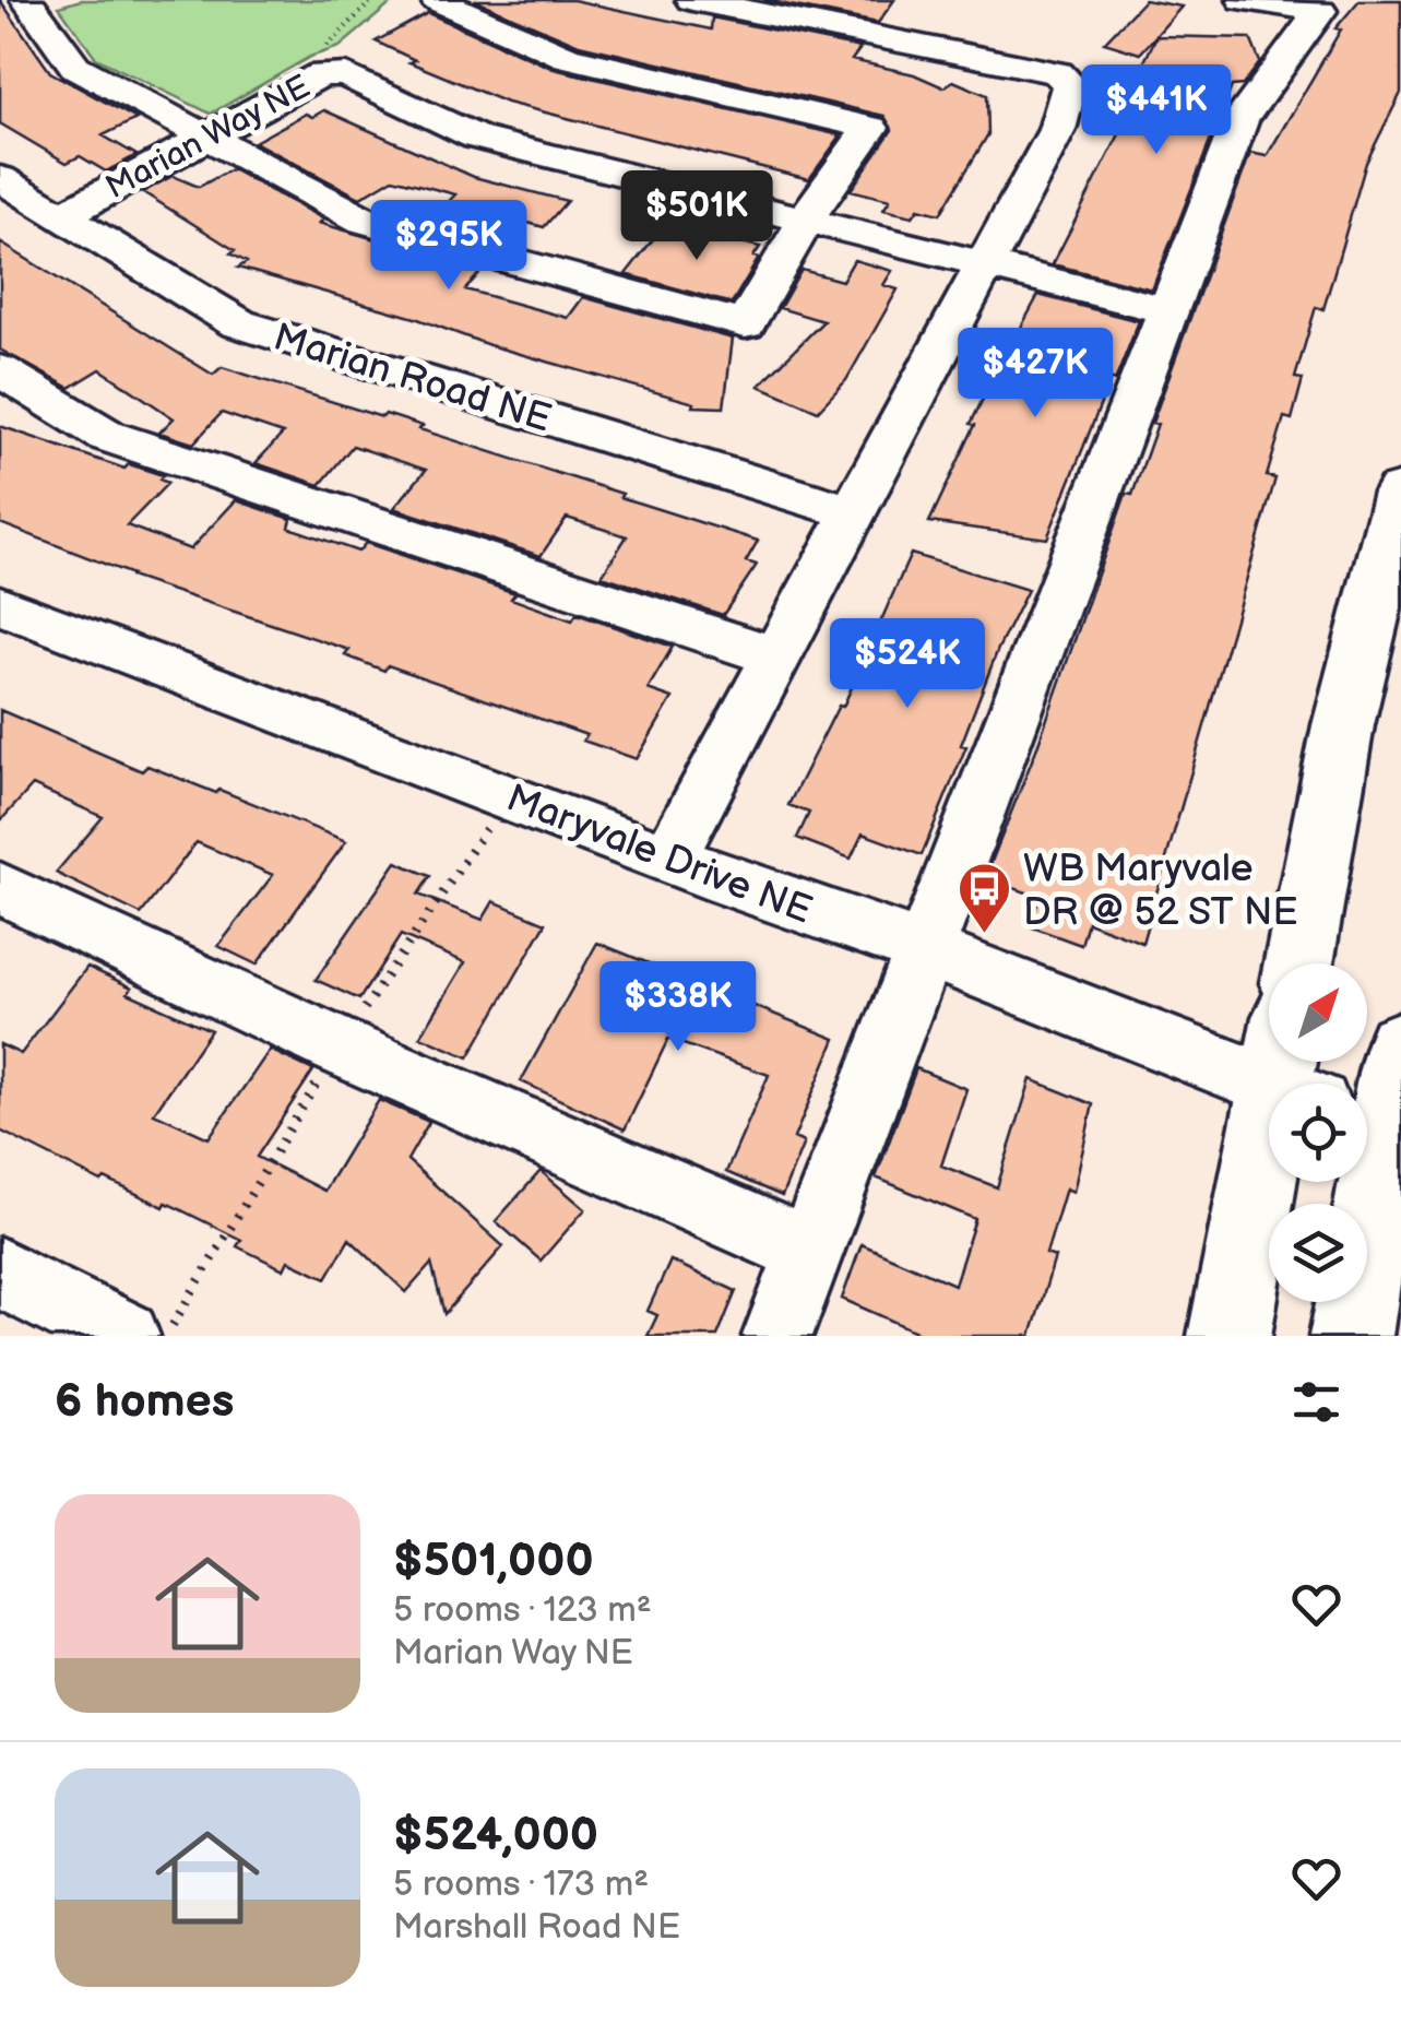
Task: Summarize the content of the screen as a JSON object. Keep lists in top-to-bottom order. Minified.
{"streets":{"street":["Marian Way NE","Marian Road NE","Maryvale Drive NE"]},"crossings":[["Marian Way NE","Marian Road NE"]],"places":{"bus stop":["WB Maryvale DR @ 52 ST NE"]},"north":"top right","page":{"price":["$441K","$501K","$295K","$427K","$524K","$338K"],"heading":"6 homes","list":[{"name":"$501,000","note":"5 rooms · 123 m² · Marian Way NE"},{"name":"$524,000","note":"5 rooms · 173 m² · Marshall Road NE"}]}}
